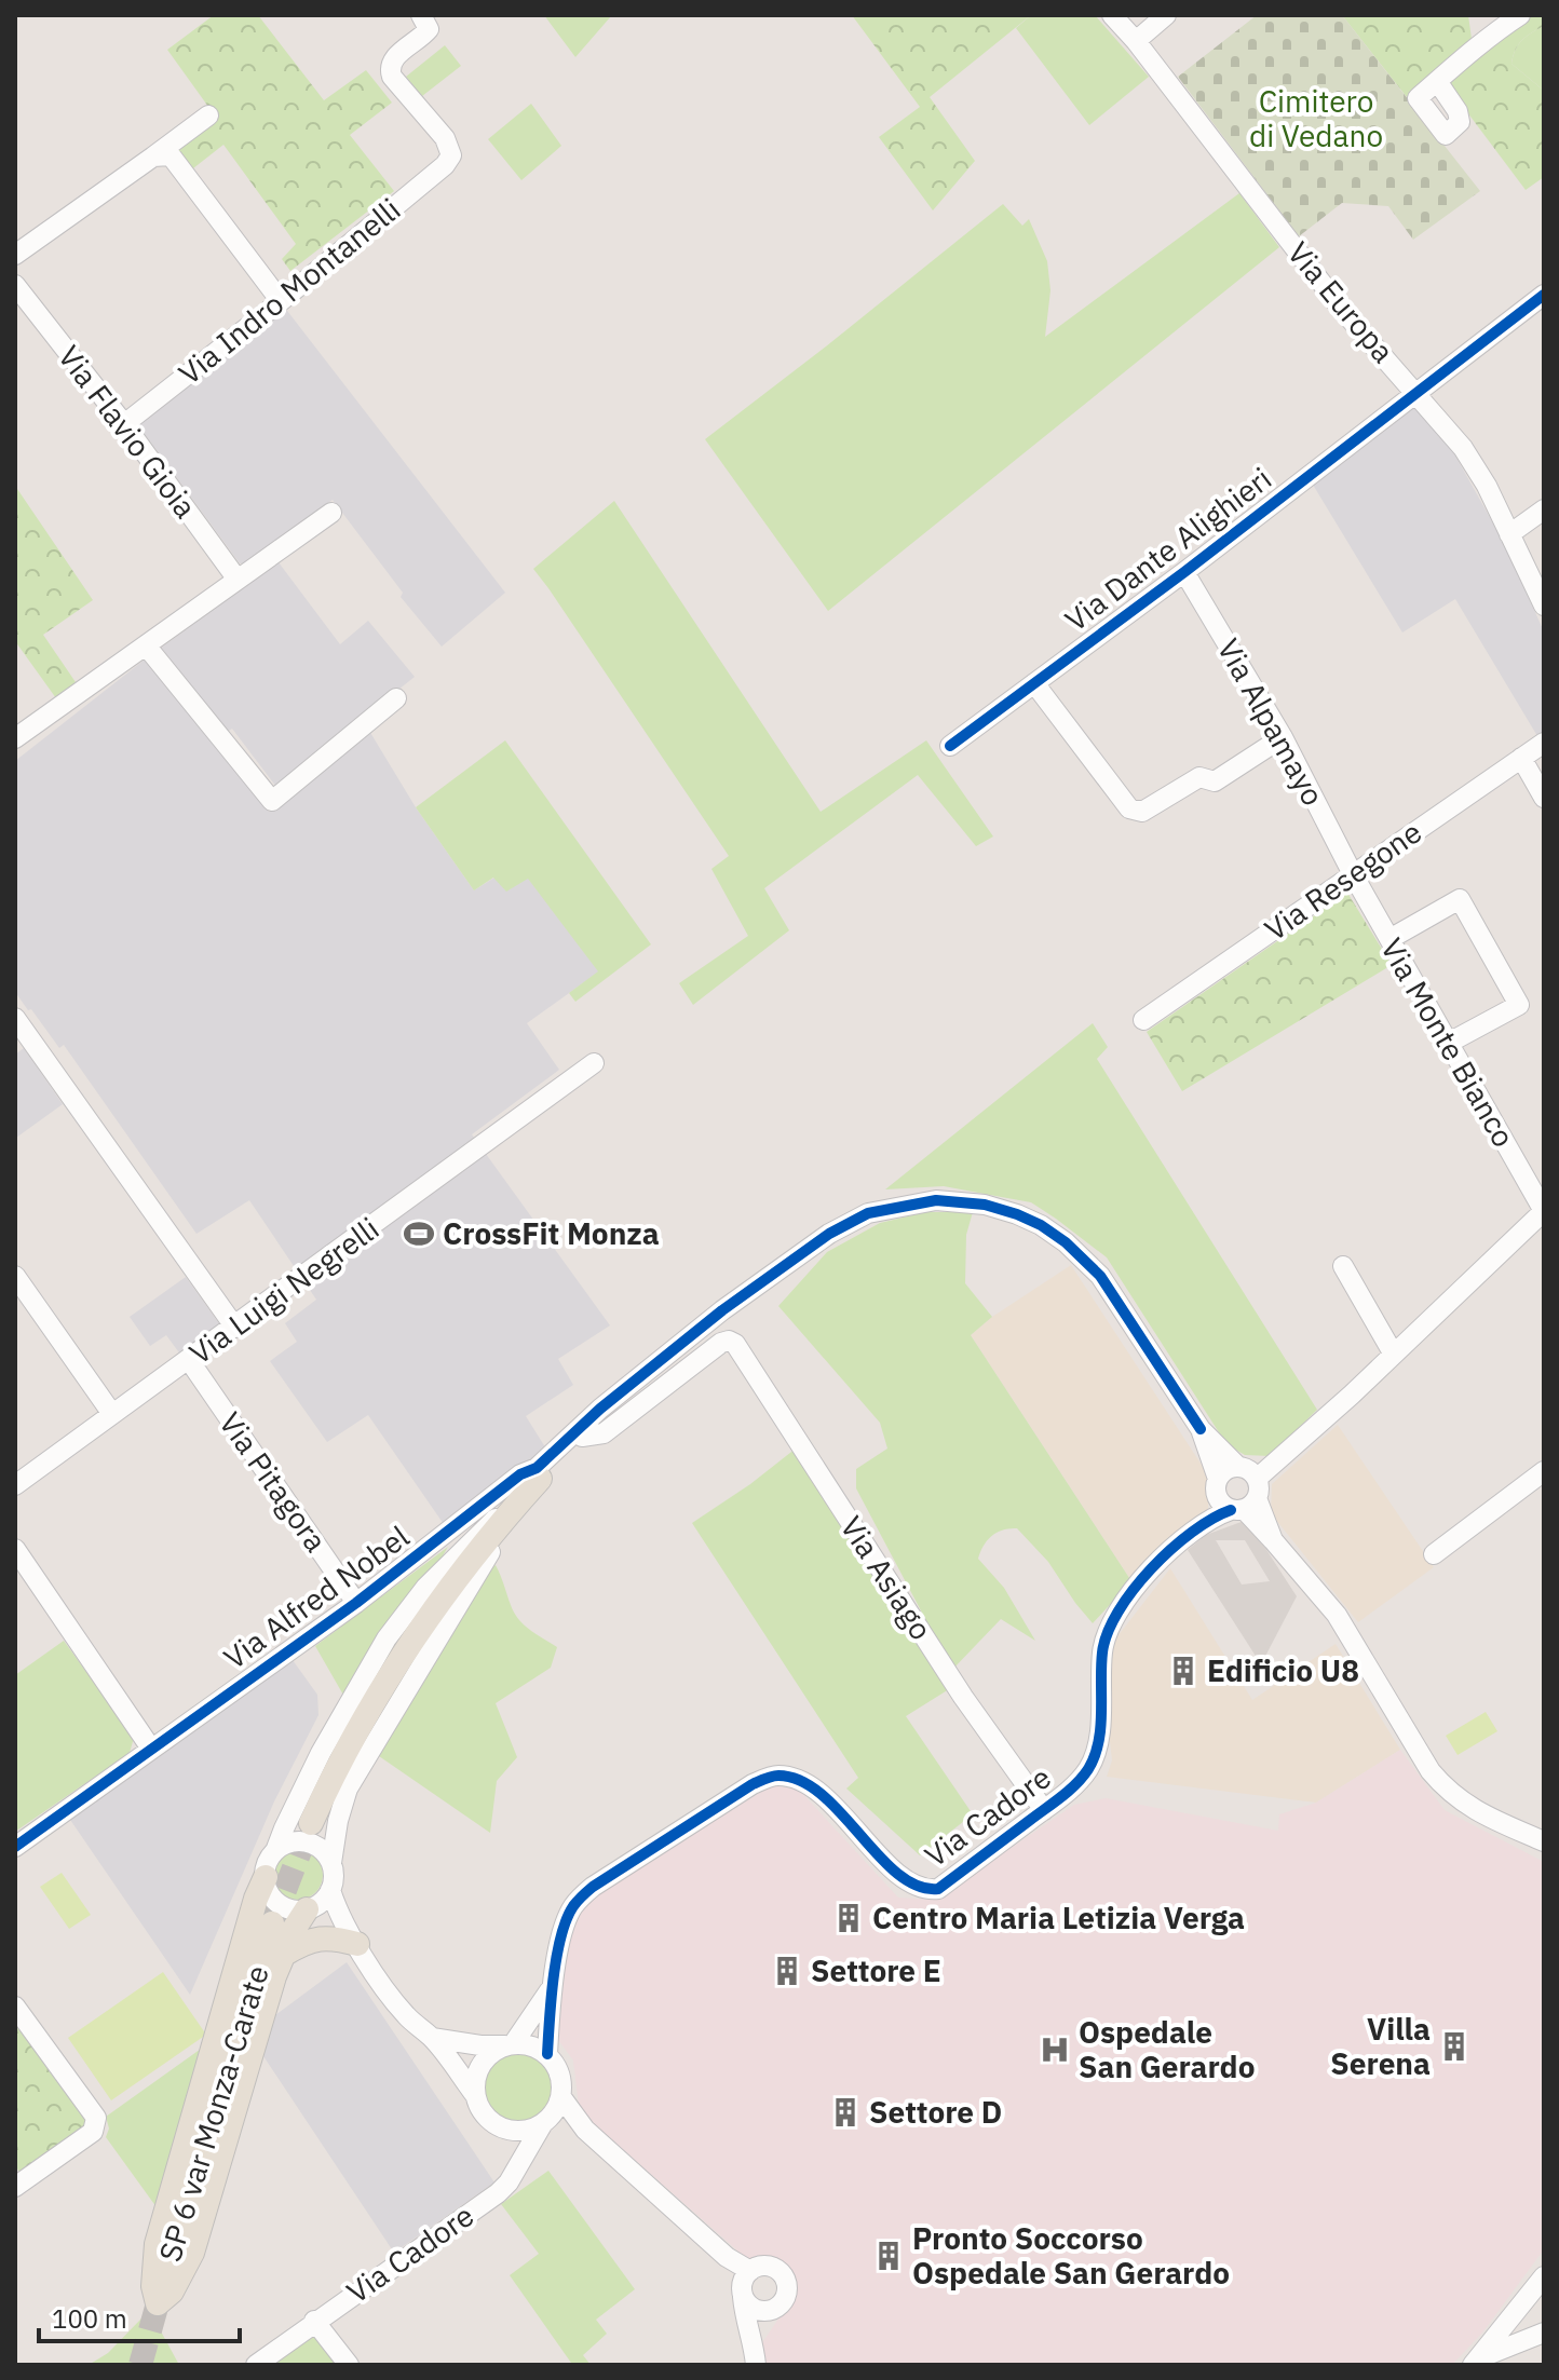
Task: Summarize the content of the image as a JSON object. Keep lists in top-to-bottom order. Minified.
{"streets":{"main road":["SP 6 var Monza-Carate"],"street":["Via Indro Montanelli","Via Europa","Via Flavio Gioia","Via Dante Alighieri","Via Alpamayo","Via Resegone","Via Monte Bianco","Via Luigi Negrelli","Via Pitagora","Via Asiago","Via Alfred Nobel","Via Cadore"]},"crossings":[["Via Indro Montanelli","Via Flavio Gioia"],["Via Europa","Via Dante Alighieri"],["Via Dante Alighieri","Via Alpamayo"],["Via Alpamayo","Via Resegone"],["Via Alpamayo","Via Monte Bianco"],["Via Resegone","Via Monte Bianco"],["Via Luigi Negrelli","Via Pitagora"],["Via Pitagora","Via Alfred Nobel"],["Via Asiago","Via Alfred Nobel"],["Via Asiago","Via Cadore"]],"parks":["Cimitero di Vedano"],"places":{"sports":["CrossFit Monza"],"building":["Edificio U8","Centro Maria Letizia Verga","Settore E","Villa Serena","Settore D","Pronto Soccorso Ospedale San Gerardo"],"hospital":["Ospedale San Gerardo"]},"scale_bar":"100 m"}
